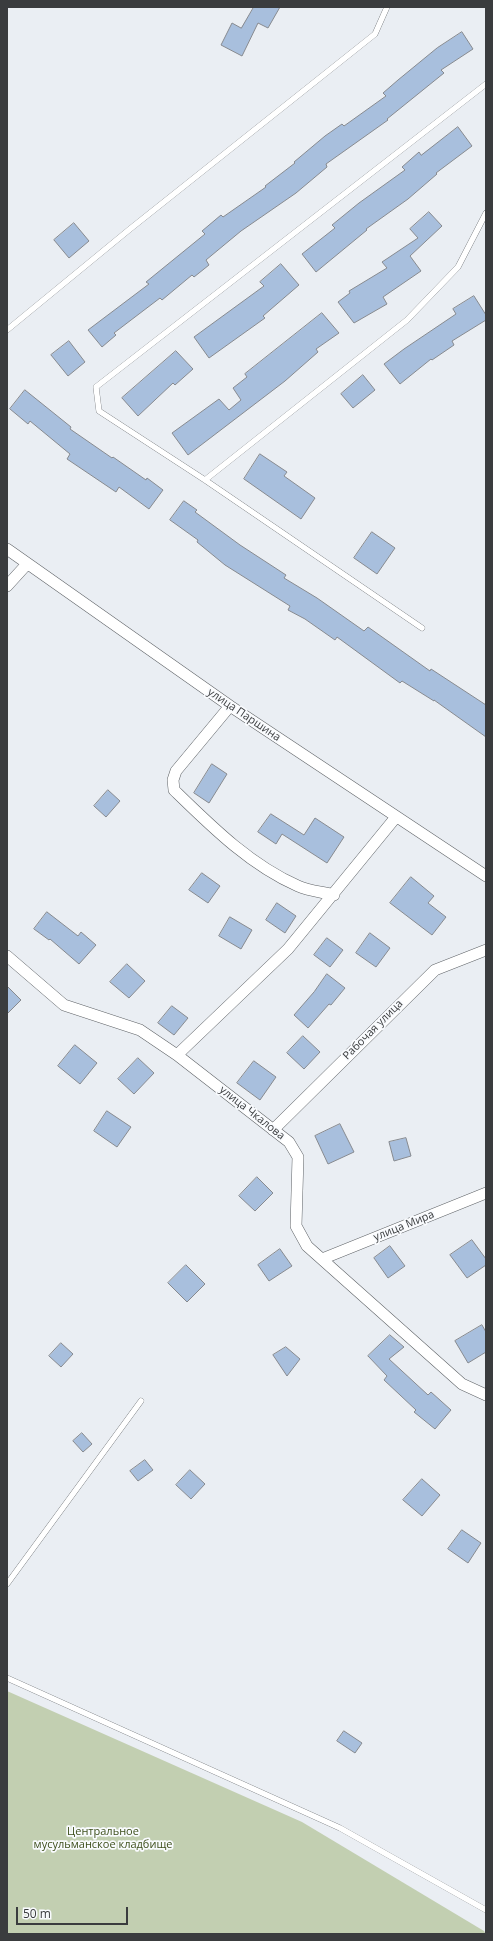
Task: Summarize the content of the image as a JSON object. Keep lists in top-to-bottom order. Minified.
{"streets":{"street":["улица Паршина","Рабочая улица","улица Чкалова","улица Мира"]},"crossings":[["Рабочая улица","улица Чкалова"],["улица Чкалова","улица Мира"]],"parks":["Центральное мусульманское кладбище"],"scale_bar":"50 m"}
